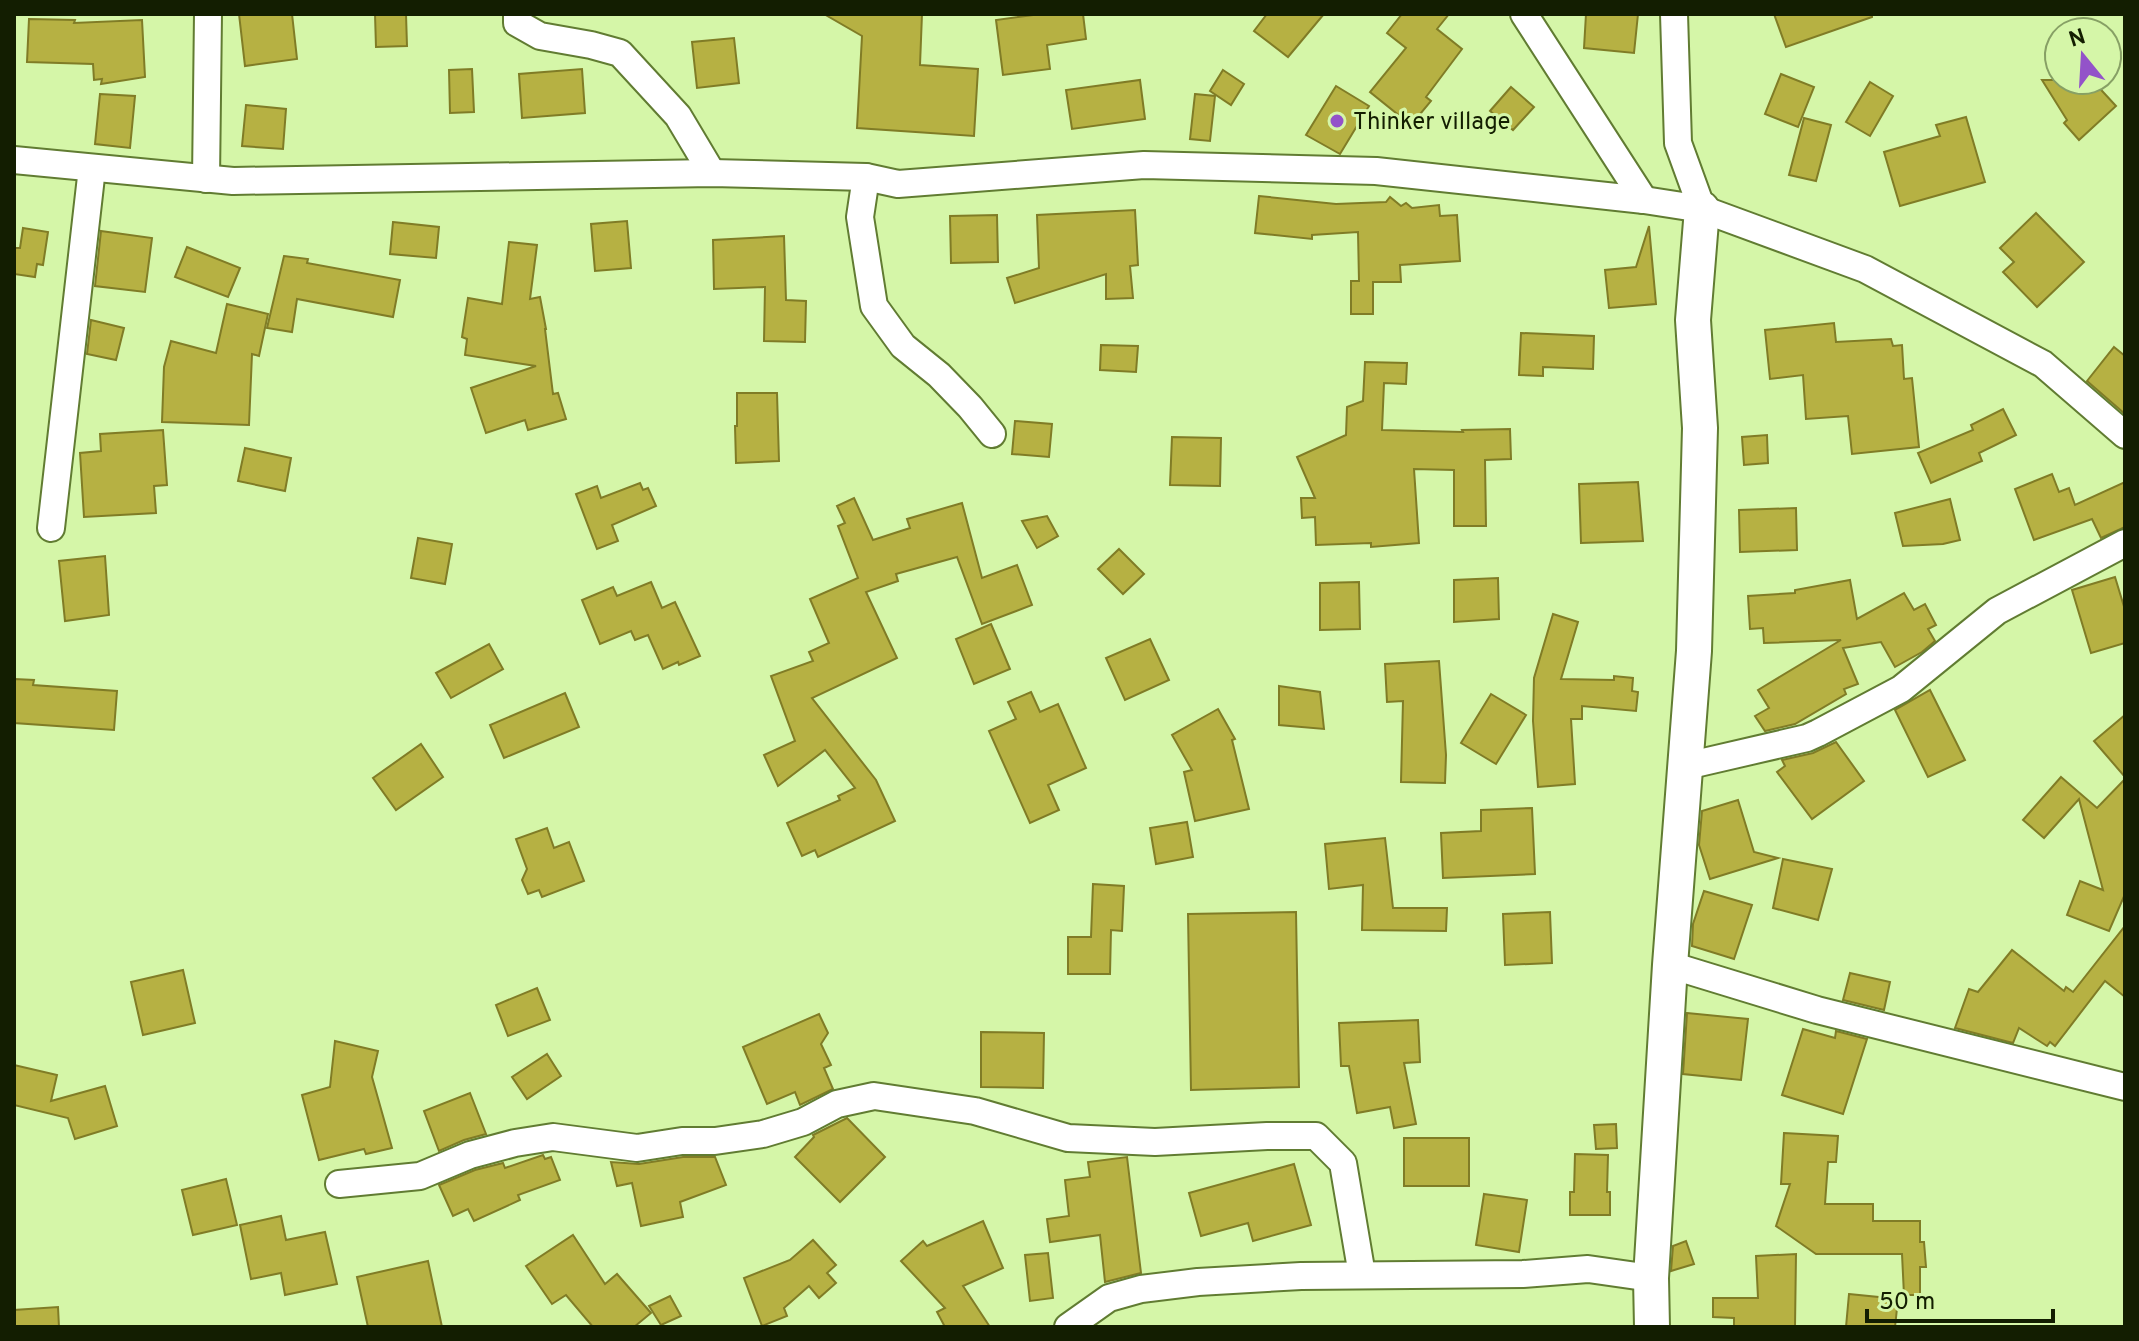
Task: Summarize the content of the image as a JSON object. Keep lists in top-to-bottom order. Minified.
{"places":["Thinker village"],"scale_bar":"50 m","north":"top"}
